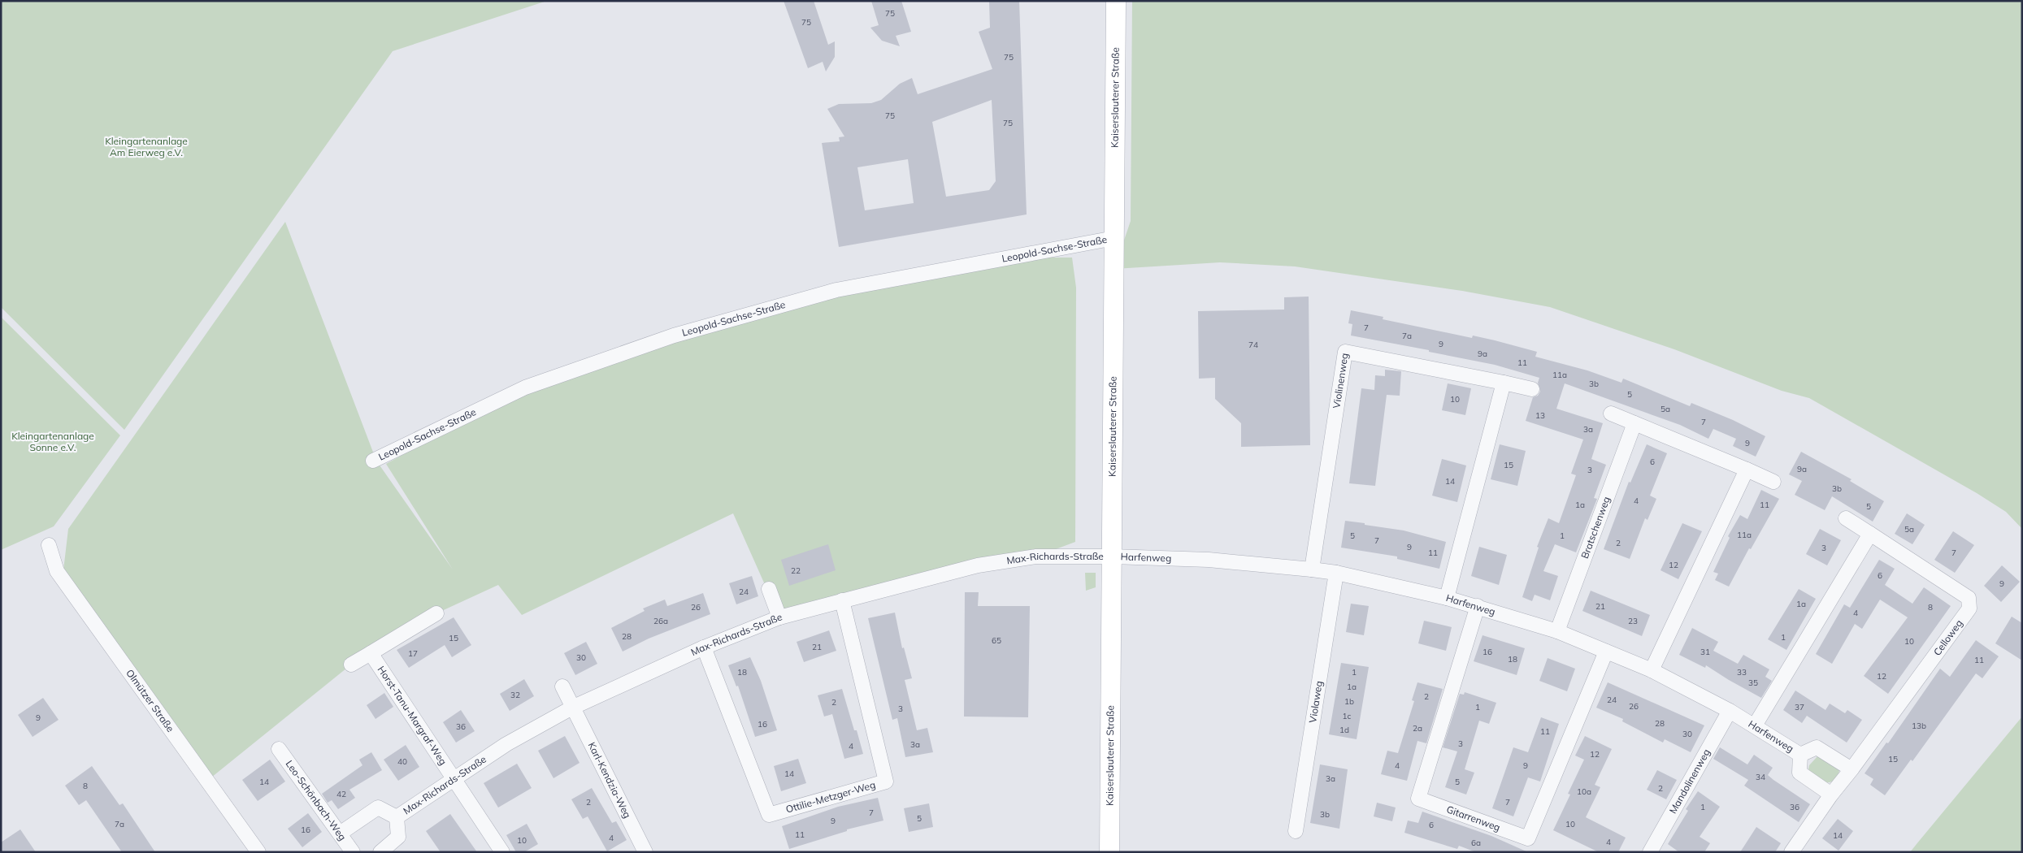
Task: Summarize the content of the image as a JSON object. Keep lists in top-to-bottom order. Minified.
{"streets":{"street":["Kaiserslauterer Straße","Leopold-Sachse-Straße","Violinenweg","Bratschenweg","Harfenweg","Max-Richards-Straße","Celloweg","Olmützer Straße","Violaweg","Horst-Tanu-Margraf-Weg","Karl-Kendzia-Weg","Mandolinenweg","Ottilie-Metzger-Weg","Leo-Schönbach-Weg","Gitarrenweg"]},"crossings":[["Kaiserslauterer Straße","Leopold-Sachse-Straße"],["Kaiserslauterer Straße","Harfenweg"],["Kaiserslauterer Straße","Max-Richards-Straße"],["Violinenweg","Harfenweg"],["Bratschenweg","Harfenweg"],["Harfenweg","Max-Richards-Straße"],["Harfenweg","Celloweg"],["Harfenweg","Violaweg"],["Harfenweg","Mandolinenweg"],["Harfenweg","Gitarrenweg"],["Max-Richards-Straße","Horst-Tanu-Margraf-Weg"],["Max-Richards-Straße","Karl-Kendzia-Weg"],["Max-Richards-Straße","Ottilie-Metzger-Weg"],["Max-Richards-Straße","Leo-Schönbach-Weg"]],"parks":["Kleingartenanlage Am Eierweg e.V.","Kleingartenanlage Sonne e.V."],"house_numbers":["75","75","75","75","75","7","7a","9","74","9a","11","11a","3b","5","10","5a","13","7","3a","9","6","15","9a","3","14","3b","4","1a","11","5","5a","11a","5","1","7","2","9","3","11","7","12","22","6","9","24","1a","21","26","8","4","26a","23","28","1","15","65","10","21","16","31","17","30","18","11","18","1","33","12","35","1a","32","2","24","1b","2","26","1","37","3","1c","9","28","16","13b","36","2a","1d","11","30","3","3a","4","12","15","40","4","9","14","34","3a","14","5","8","2","10a","42","2","7","1","36","7","3b","5","9","7a","10","6","16","11","14","4","10","4","6a"]}
